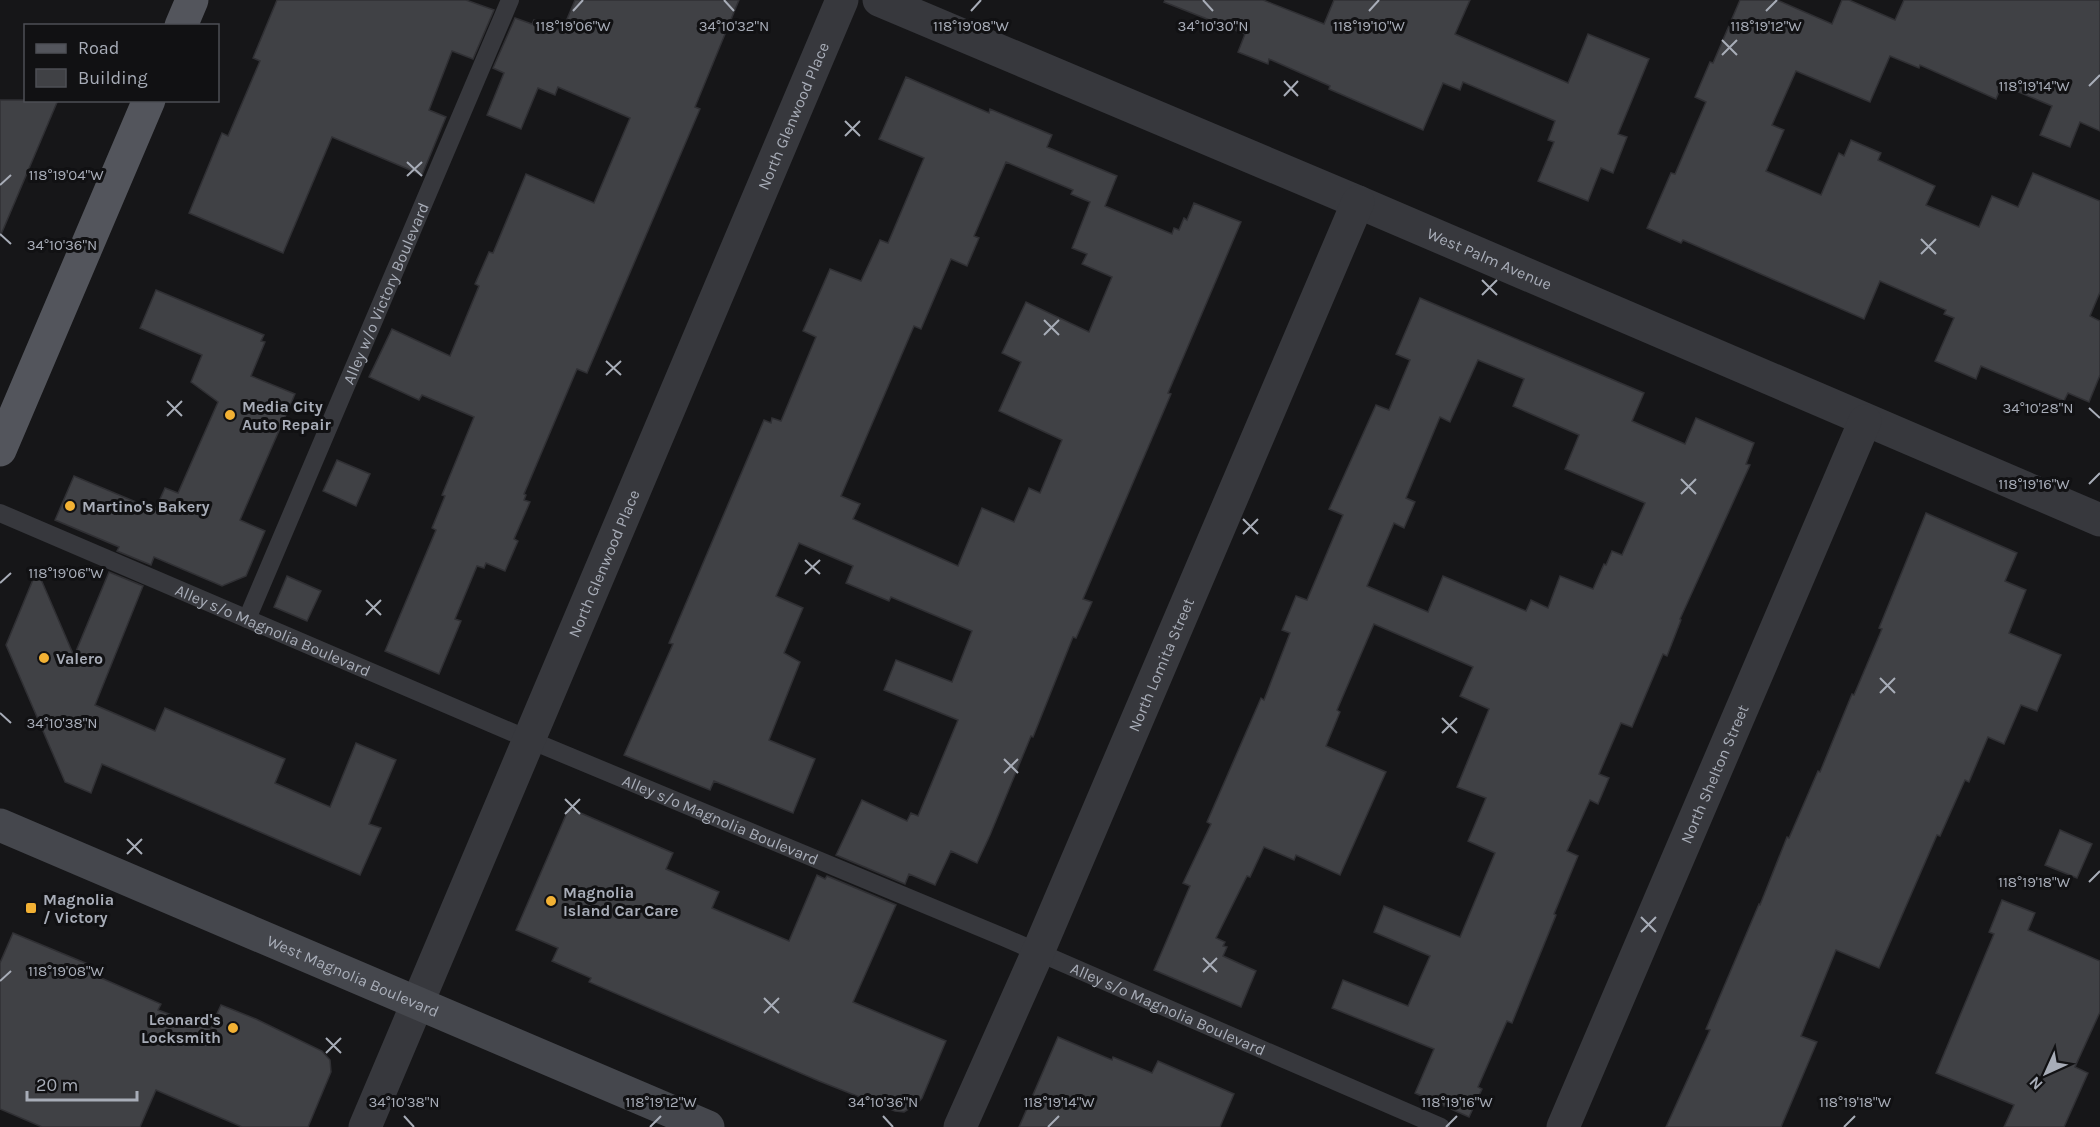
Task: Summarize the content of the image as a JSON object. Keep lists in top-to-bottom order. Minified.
{"streets":{"main road":["West Magnolia Boulevard"],"street":["North Glenwood Place","West Palm Avenue","North Lomita Street","North Shelton Street"],"lane":["Alley w/o Victory Boulevard","Alley s/o Magnolia Boulevard"]},"crossings":[["North Glenwood Place","Alley s/o Magnolia Boulevard"],["North Glenwood Place","West Magnolia Boulevard"],["West Palm Avenue","North Lomita Street"],["West Palm Avenue","North Shelton Street"],["Alley w/o Victory Boulevard","Alley s/o Magnolia Boulevard"],["Alley s/o Magnolia Boulevard","North Lomita Street"]],"places":{"other":["Media City Auto Repair","Martino's Bakery","Valero","Magnolia Island Car Care","Leonard's Locksmith"],"transit":["Magnolia / Victory"]},"legend":["Road","Building"],"scale_bar":"20 m","north":"bottom left","coordinates":["118°19'06\"W","34°10'32\"N","118°19'08\"W","34°10'30\"N","118°19'10\"W","118°19'12\"W","118°19'14\"W","118°19'04\"W","34°10'36\"N","34°10'28\"N","118°19'16\"W","34°10'38\"N","118°19'18\"W"]}
